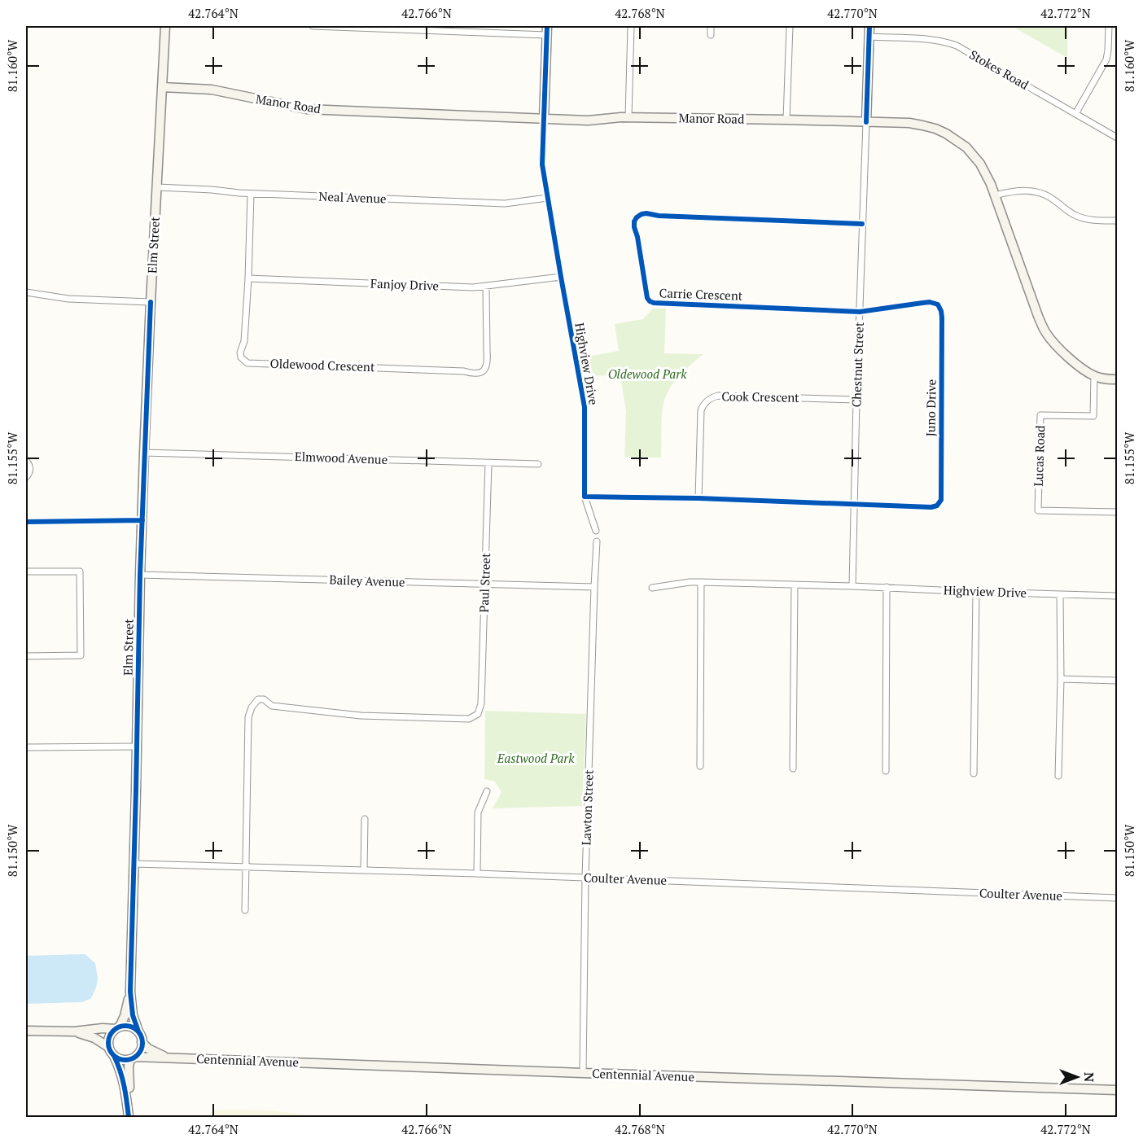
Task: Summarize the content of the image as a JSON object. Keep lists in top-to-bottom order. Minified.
{"streets":{"main road":["Manor Road","Elm Street","Highview Drive","Chestnut Street","Centennial Avenue"],"street":["Stokes Road","Neal Avenue","Fanjoy Drive","Carrie Crescent","Oldewood Crescent","Cook Crescent","Juno Drive","Lucas Road","Elmwood Avenue","Bailey Avenue","Paul Street","Lawton Street","Coulter Avenue"]},"crossings":[["Stokes Road","Chestnut Street"],["Manor Road","Elm Street"],["Manor Road","Highview Drive"],["Manor Road","Chestnut Street"],["Manor Road","Lucas Road"],["Neal Avenue","Elm Street"],["Neal Avenue","Highview Drive"],["Neal Avenue","Oldewood Crescent"],["Elm Street","Elmwood Avenue"],["Elm Street","Bailey Avenue"],["Elm Street","Coulter Avenue"],["Fanjoy Drive","Highview Drive"],["Fanjoy Drive","Oldewood Crescent"],["Carrie Crescent","Chestnut Street"],["Carrie Crescent","Juno Drive"],["Highview Drive","Chestnut Street"],["Chestnut Street","Cook Crescent"],["Chestnut Street","Juno Drive"],["Elmwood Avenue","Paul Street"],["Bailey Avenue","Paul Street"],["Bailey Avenue","Lawton Street"],["Paul Street","Coulter Avenue"],["Lawton Street","Coulter Avenue"],["Lawton Street","Centennial Avenue"]],"parks":["Oldewood Park","Eastwood Park"],"north":"right","coordinates":["42.764°N","42.766°N","42.768°N","42.770°N","42.772°N","81.160°W","81.155°W","81.150°W"]}
